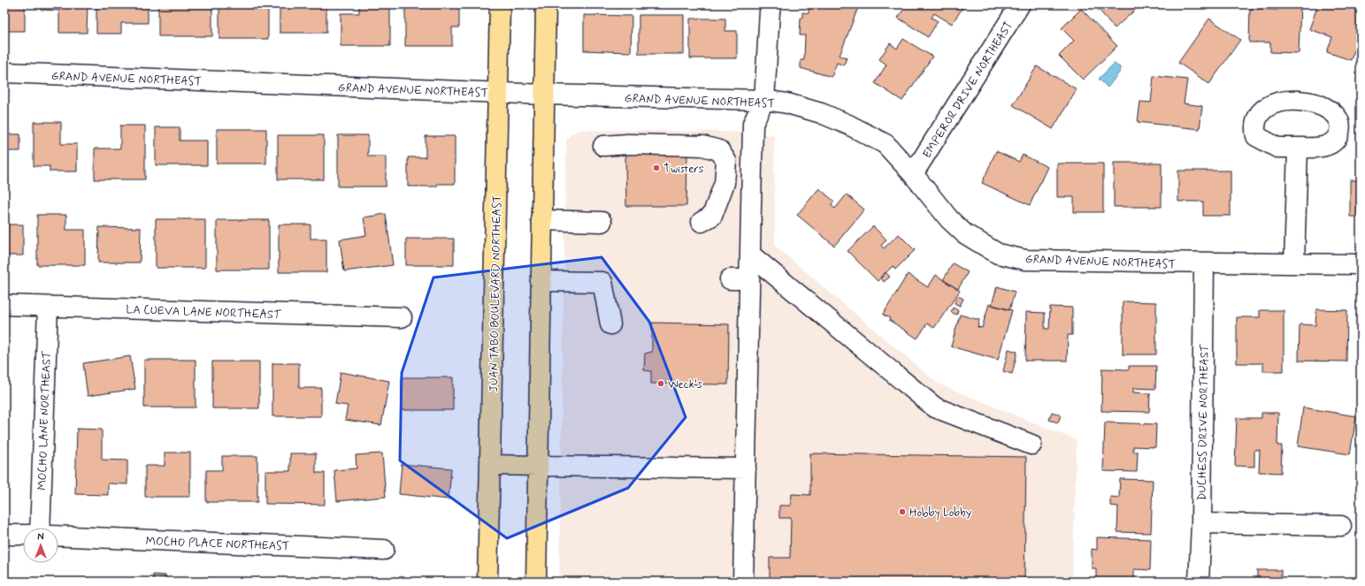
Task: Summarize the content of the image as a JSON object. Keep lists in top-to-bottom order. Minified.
{"streets":{"main road":["JUAN TABO BOULEVARD NORTHEAST"],"street":["GRAND AVENUE NORTHEAST","EMPEROR DRIVE NORTHEAST","LA CUEVA LANE NORTHEAST","MOCHO LANE NORTHEAST","DUCHESS DRIVE NORTHEAST","MOCHO PLACE NORTHEAST"]},"crossings":[["GRAND AVENUE NORTHEAST","EMPEROR DRIVE NORTHEAST"],["GRAND AVENUE NORTHEAST","JUAN TABO BOULEVARD NORTHEAST"],["GRAND AVENUE NORTHEAST","DUCHESS DRIVE NORTHEAST"],["LA CUEVA LANE NORTHEAST","MOCHO LANE NORTHEAST"]],"places":["Twisters","Weck's","Hobby Lobby"],"north":"top"}
